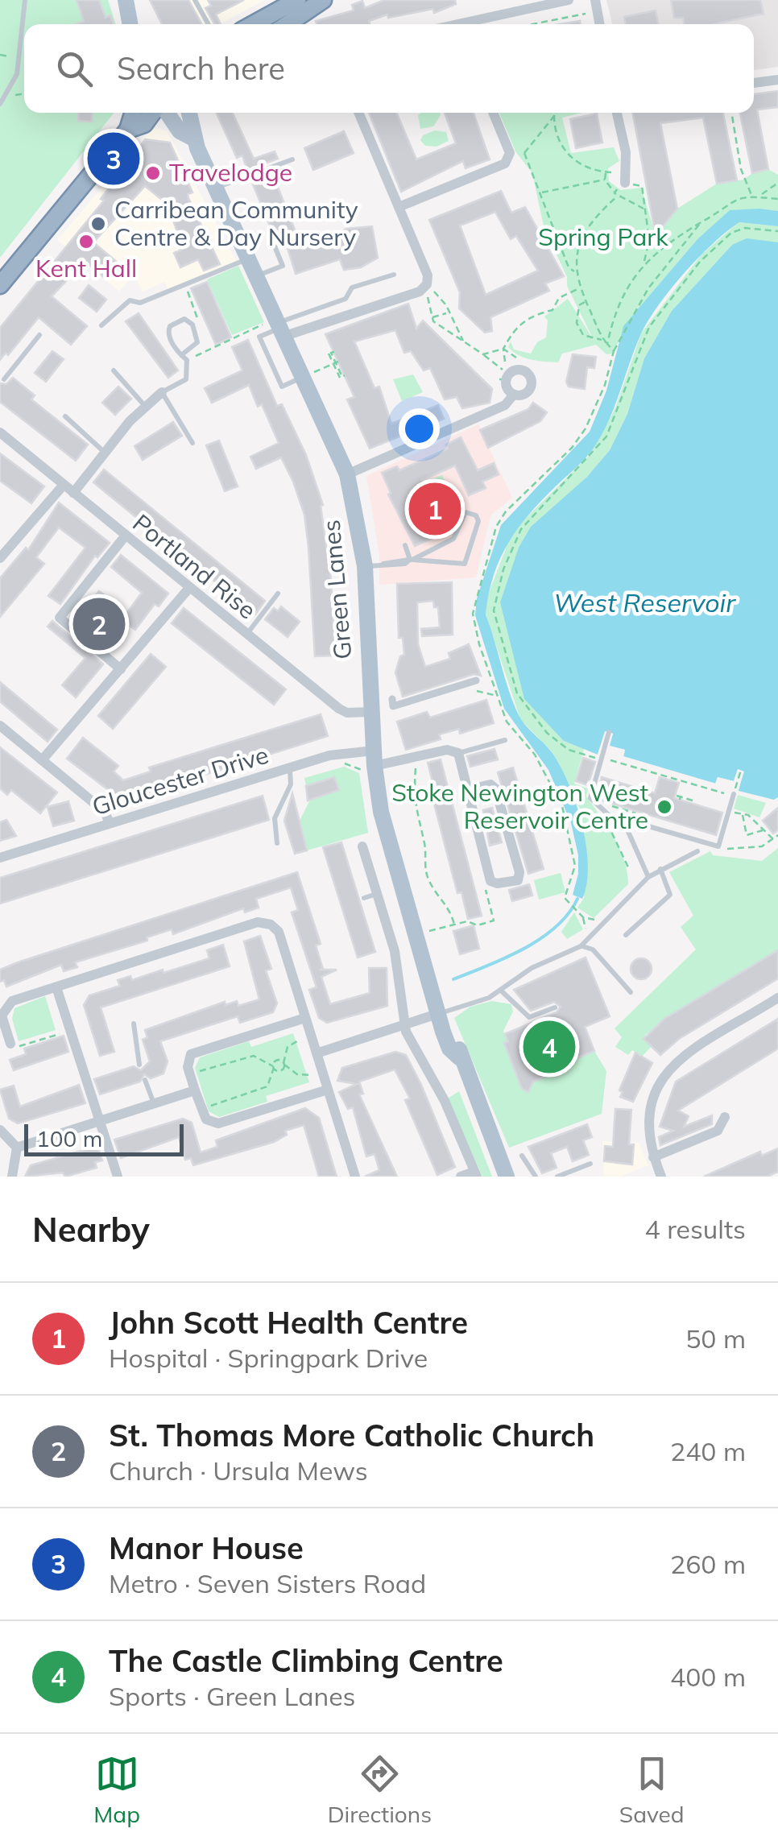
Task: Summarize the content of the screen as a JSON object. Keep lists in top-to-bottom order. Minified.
{"streets":{"main road":["Green Lanes"],"street":["Portland Rise","Gloucester Drive"]},"crossings":[["Portland Rise","Green Lanes"],["Green Lanes","Gloucester Drive"]],"water":["West Reservoir"],"parks":["Spring Park"],"places":["Travelodge","Carribean Community Centre & Day Nursery","Kent Hall","Stoke Newington West Reservoir Centre"],"scale_bar":"100 m","page":{"search":"Search here","pins":["3","1","2","4"],"scale":"100 m","heading":["Nearby","4 results"],"list":[{"mark":"1","name":"John Scott Health Centre","note":"Hospital · Springpark Drive","value":"50 m"},{"mark":"2","name":"St. Thomas More Catholic Church","note":"Church · Ursula Mews","value":"240 m"},{"mark":"3","name":"Manor House","note":"Metro · Seven Sisters Road","value":"260 m"},{"mark":"4","name":"The Castle Climbing Centre","note":"Sports · Green Lanes","value":"400 m"}],"nav":["Map","Directions","Saved"]}}
